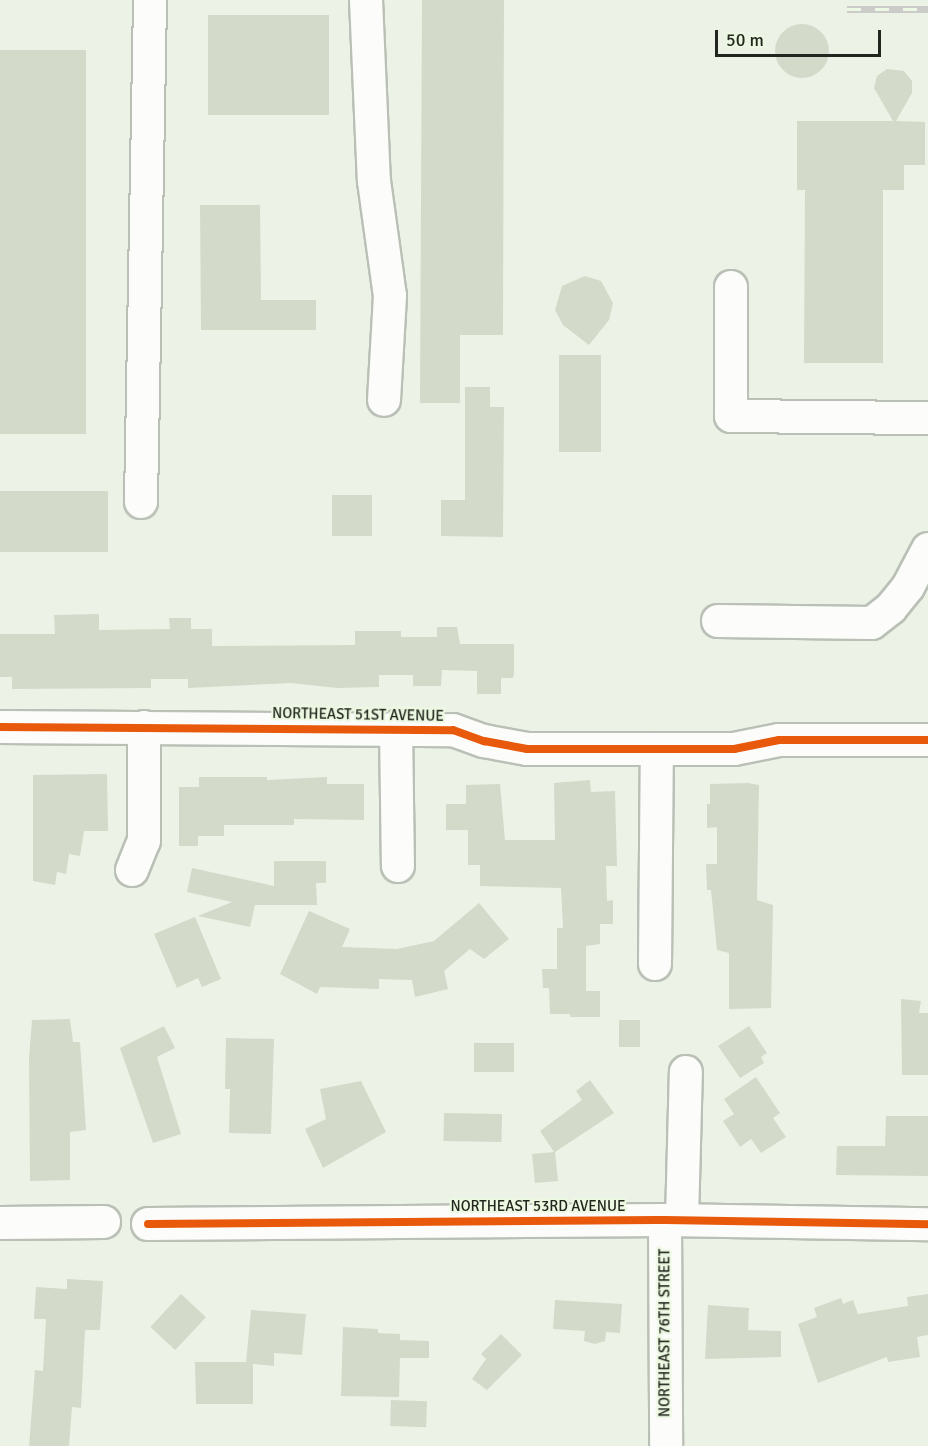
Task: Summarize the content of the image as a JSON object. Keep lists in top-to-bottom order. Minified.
{"streets":{"street":["NORTHEAST 51ST AVENUE","NORTHEAST 53RD AVENUE","NORTHEAST 76TH STREET"]},"crossings":[["NORTHEAST 53RD AVENUE","NORTHEAST 76TH STREET"]],"scale_bar":"50 m"}
